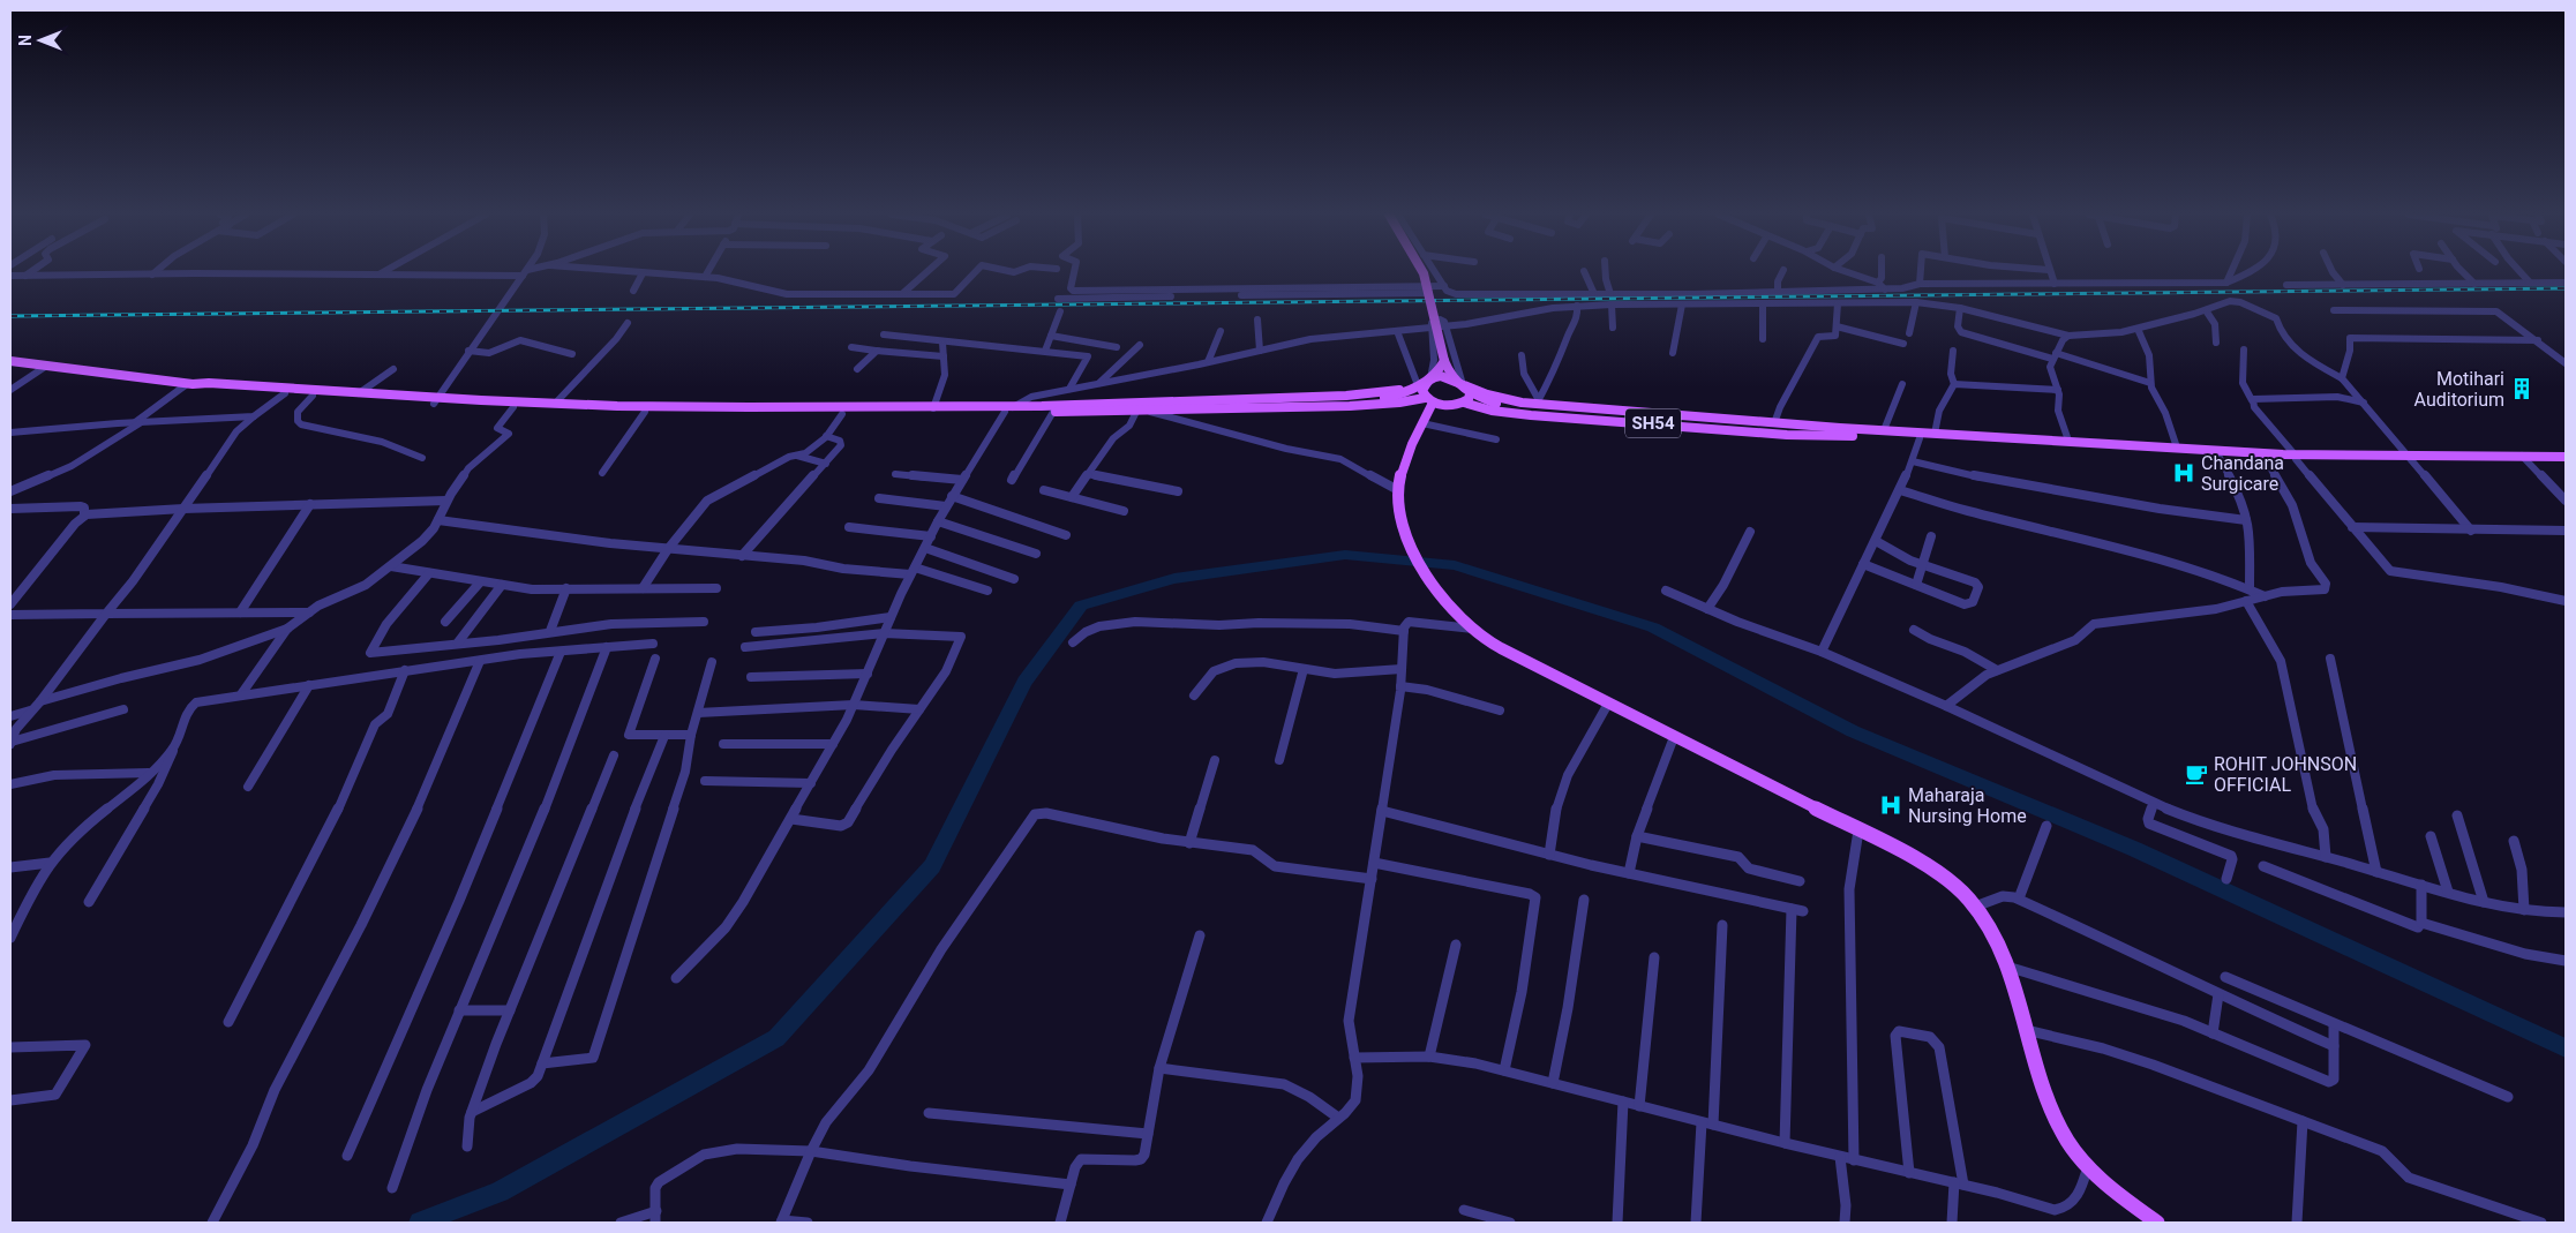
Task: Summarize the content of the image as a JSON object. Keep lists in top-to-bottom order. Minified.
{"streets":{"main road":["SH54"]},"places":{"building":["Motihari Auditorium"],"hospital":["Chandana Surgicare","Maharaja Nursing Home"],"cafe":["ROHIT JOHNSON OFFICIAL"]},"north":"left"}
